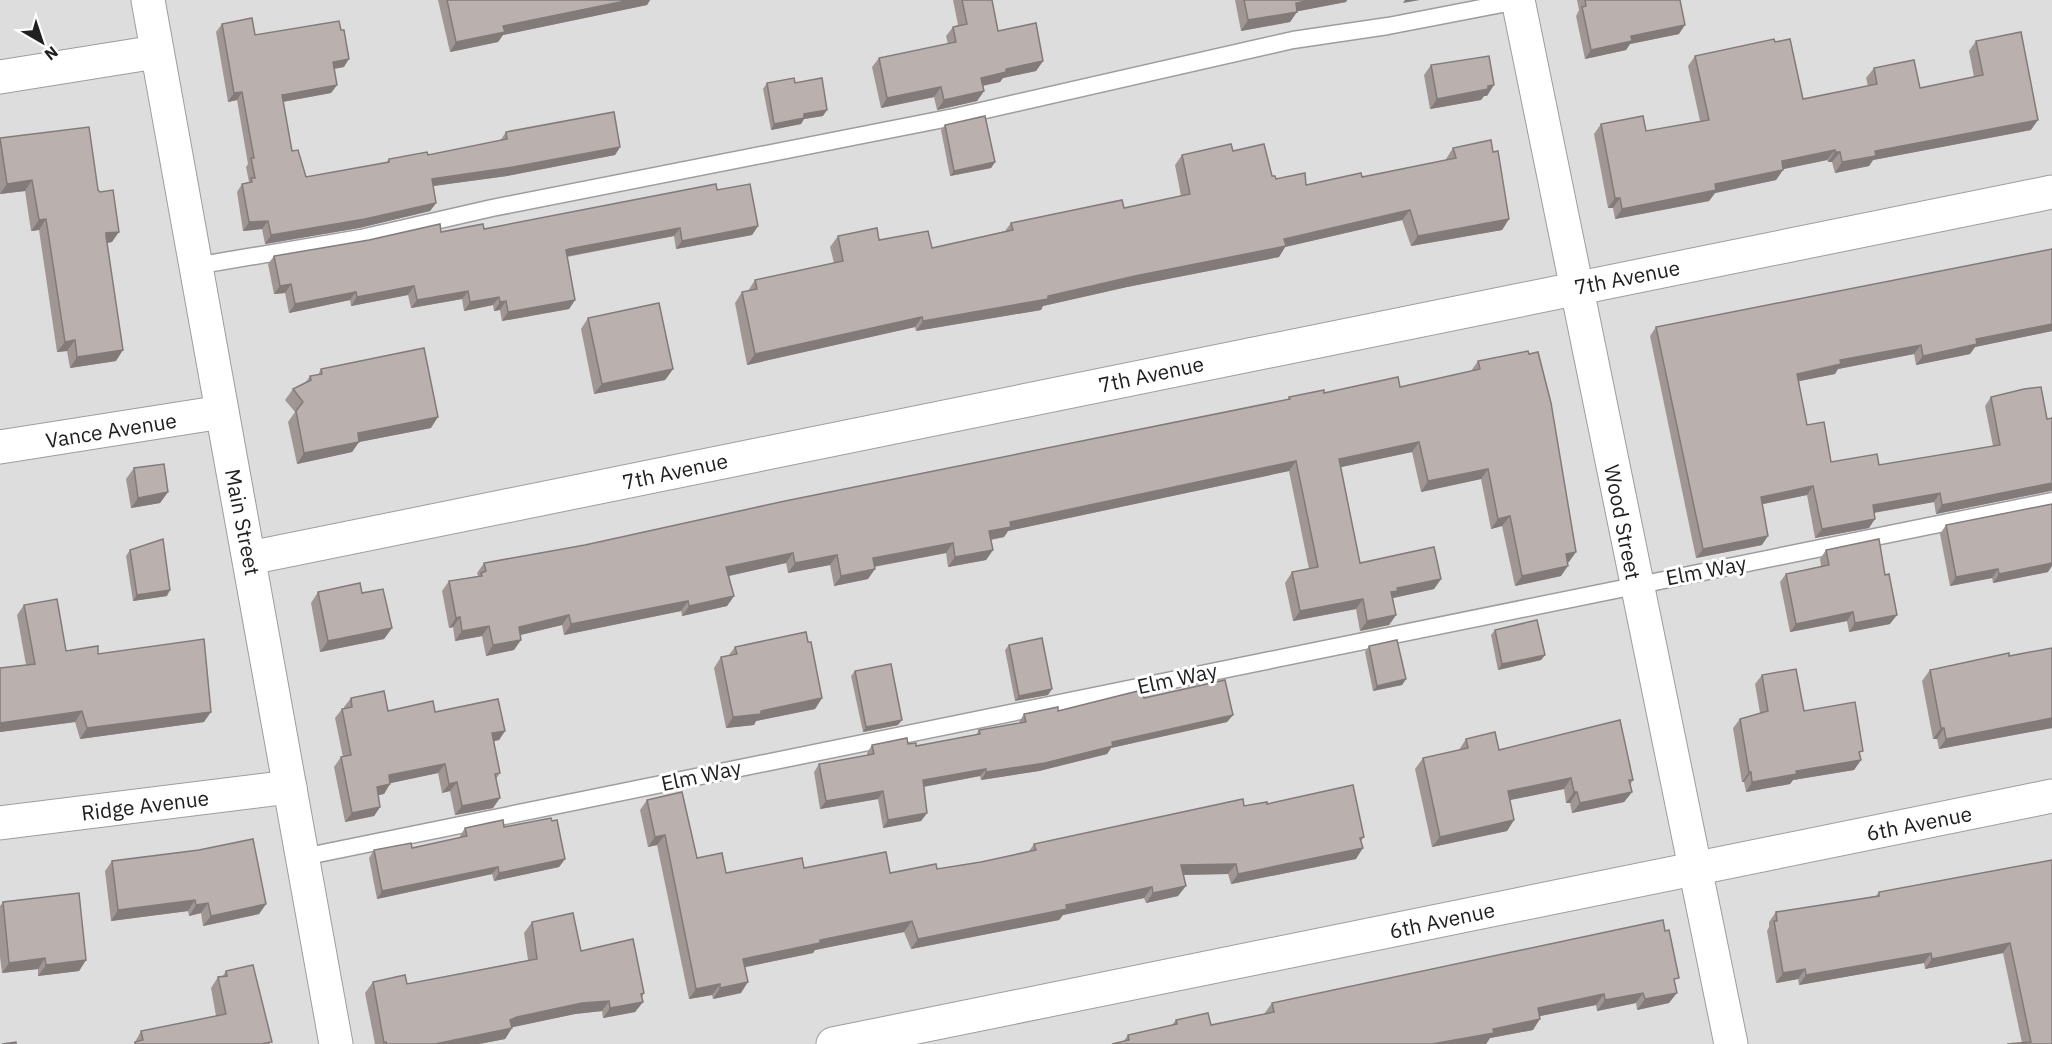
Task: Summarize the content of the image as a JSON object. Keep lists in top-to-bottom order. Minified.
{"streets":{"street":["7th Avenue","Vance Avenue","Main Street","Wood Street","Ridge Avenue","6th Avenue"],"lane":["Elm Way"]},"crossings":[["7th Avenue","Main Street"],["7th Avenue","Wood Street"],["Vance Avenue","Main Street"],["Main Street","Elm Way"],["Main Street","Ridge Avenue"],["Wood Street","Elm Way"],["Wood Street","6th Avenue"]],"north":"bottom right"}
